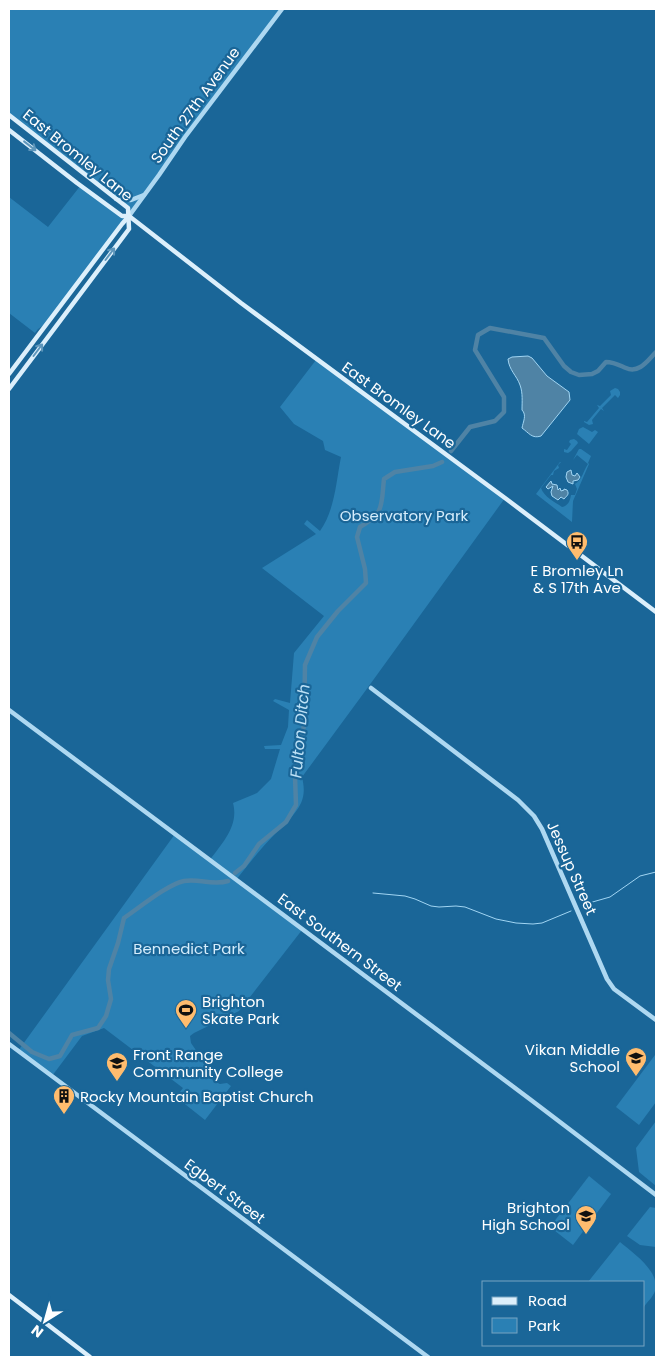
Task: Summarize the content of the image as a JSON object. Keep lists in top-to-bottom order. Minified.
{"streets":{"main road":["South 27th Avenue","East Bromley Lane"],"street":["Jessup Street","East Southern Street","Egbert Street"]},"crossings":[["South 27th Avenue","East Bromley Lane"]],"water":["Fulton Ditch"],"parks":["Observatory Park","Bennedict Park"],"places":{"bus stop":["E Bromley Ln & S 17th Ave"],"sports":["Brighton Skate Park"],"school or university":["Vikan Middle School","Front Range Community College","Brighton High School"],"building":["Rocky Mountain Baptist Church"]},"legend":["Road","Park"],"north":"bottom left"}
